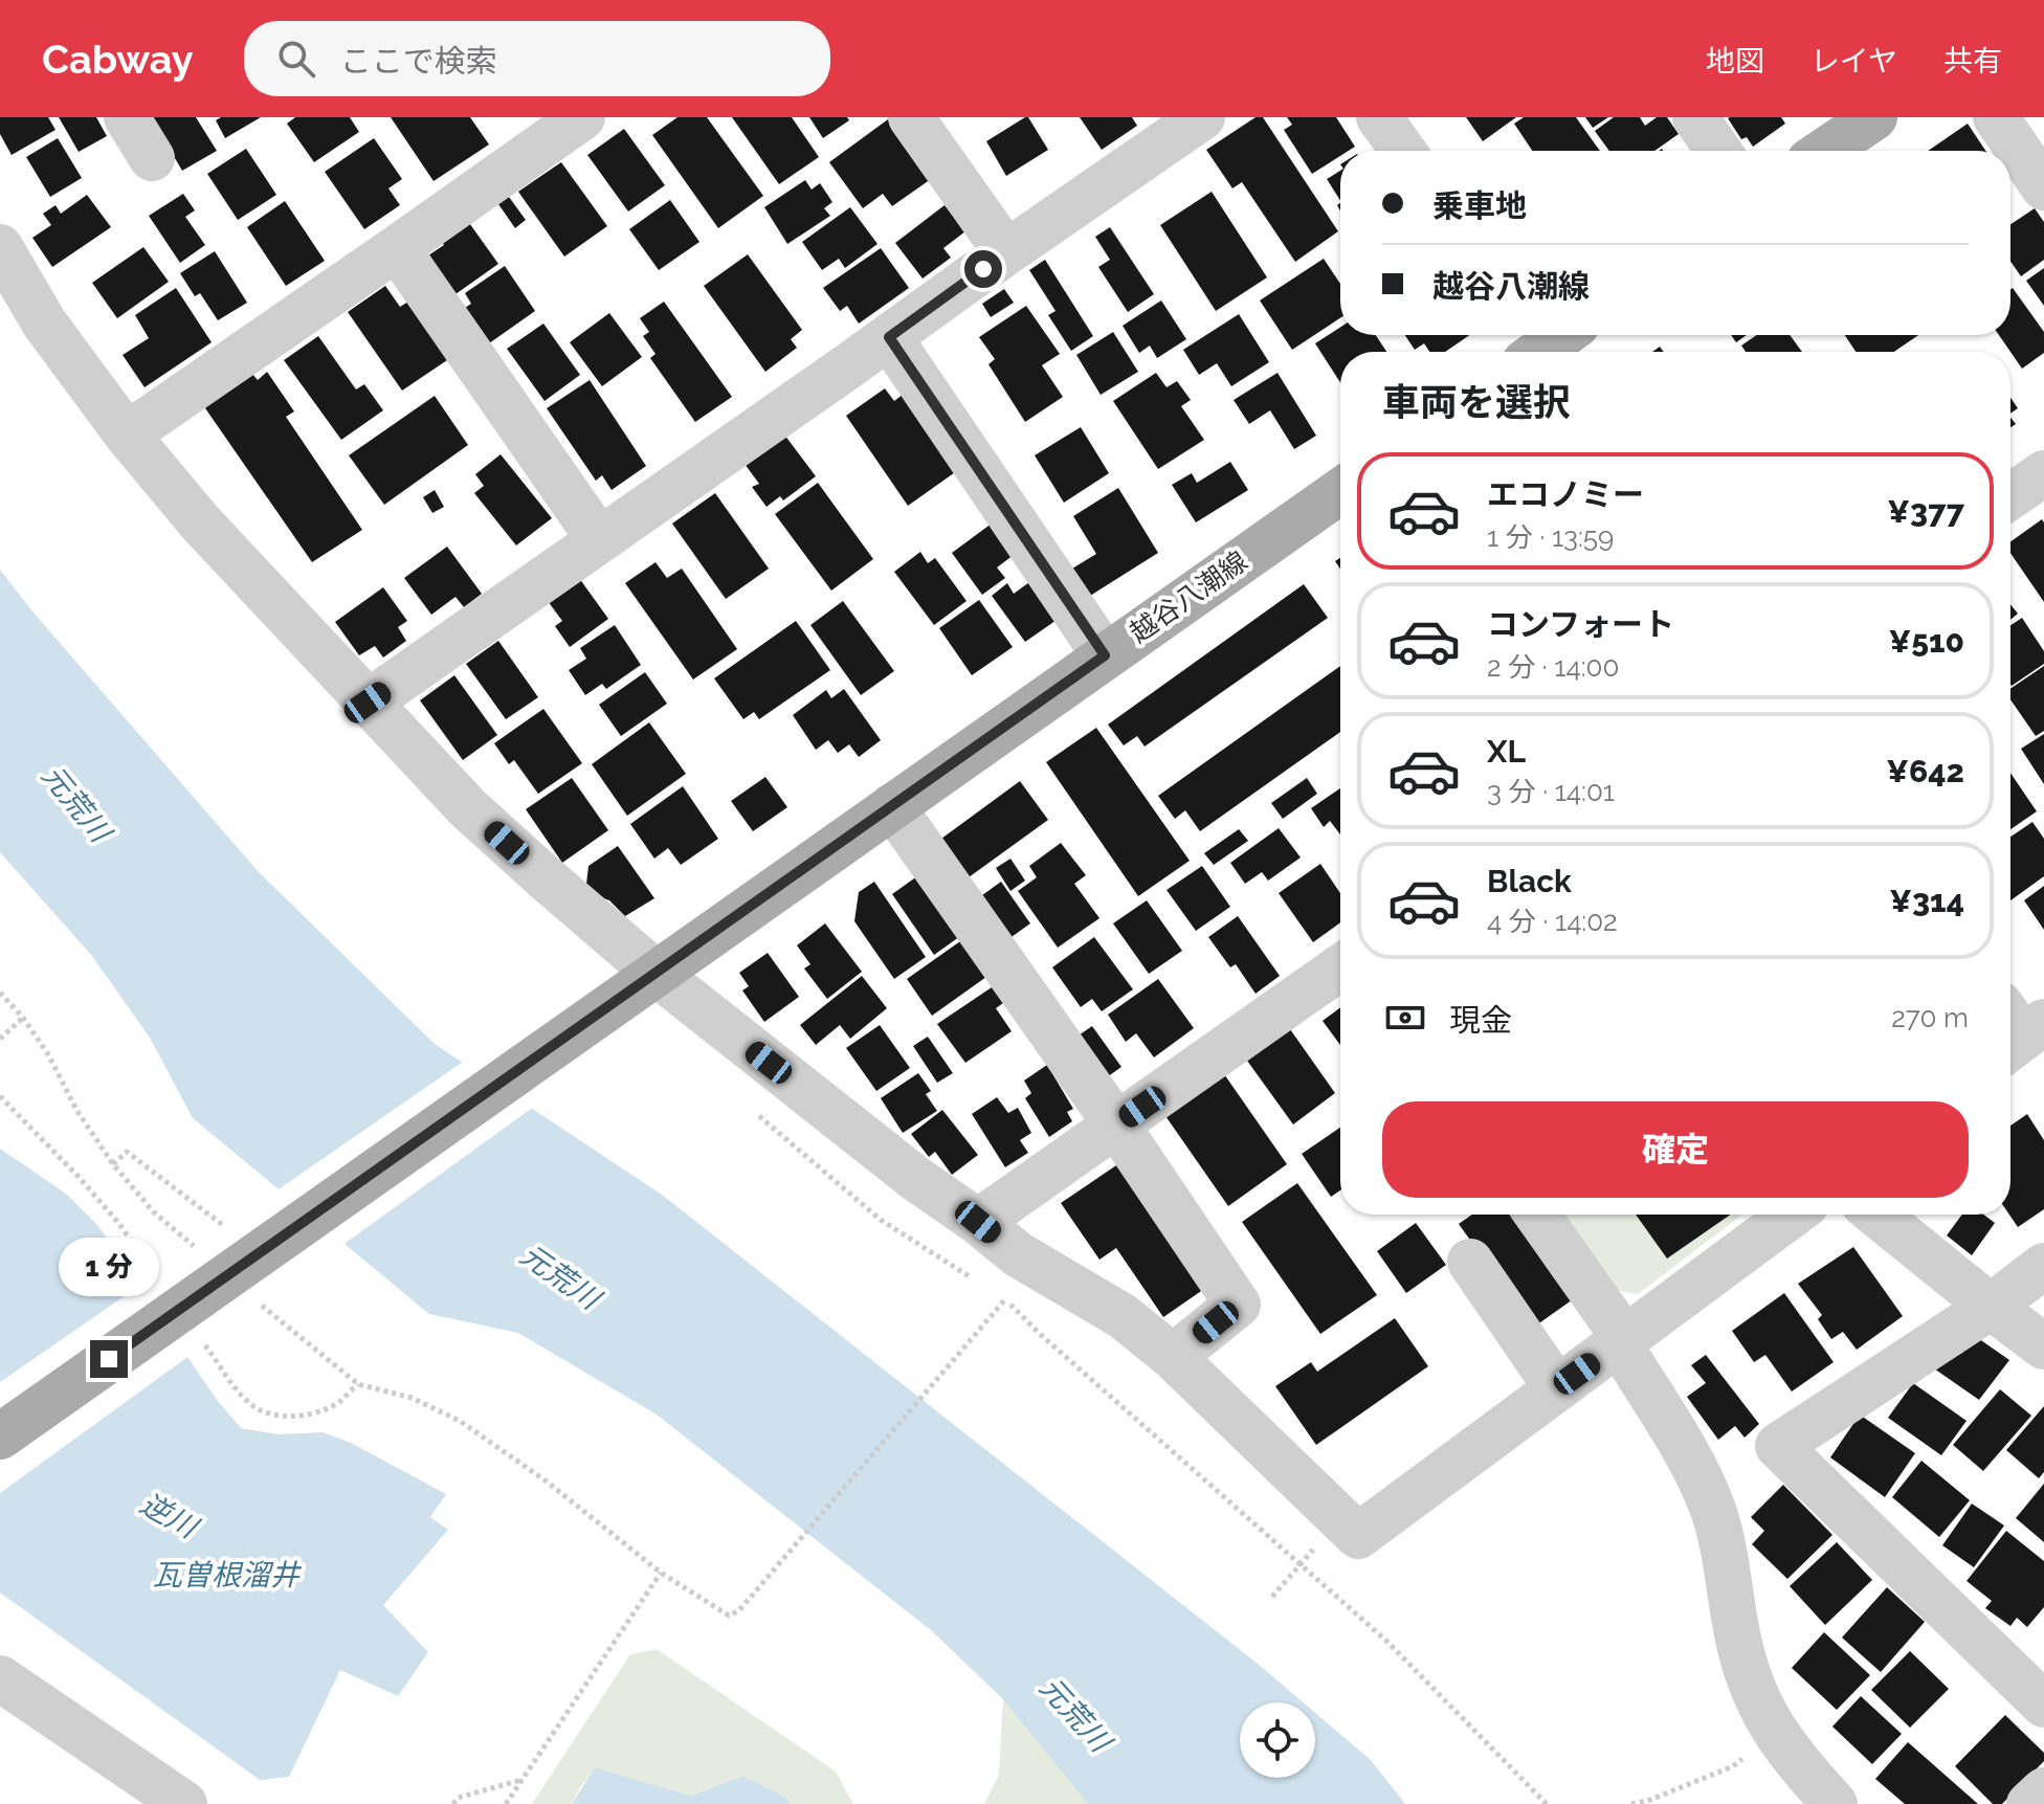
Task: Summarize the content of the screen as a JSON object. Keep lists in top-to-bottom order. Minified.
{"streets":{"main road":["越谷八潮線"]},"water":["元荒川","逆川","瓦曽根溜井"],"page":{"header":"Cabway","search":"ここで検索","nav":["地図","レイヤ","共有"],"banner":["乗車地","越谷八潮線"],"heading":"車両を選択","list":[{"name":"エコノミー","note":"1 分 · 13:59","value":"¥377"},{"name":"コンフォート","note":"2 分 · 14:00","value":"¥510"},{"name":"XL","note":"3 分 · 14:01","value":"¥642"},{"name":"Black","note":"4 分 · 14:02","value":"¥314"}],"pay":["現金","270 m"],"buttons":"確定","bubble":"1 分"}}
